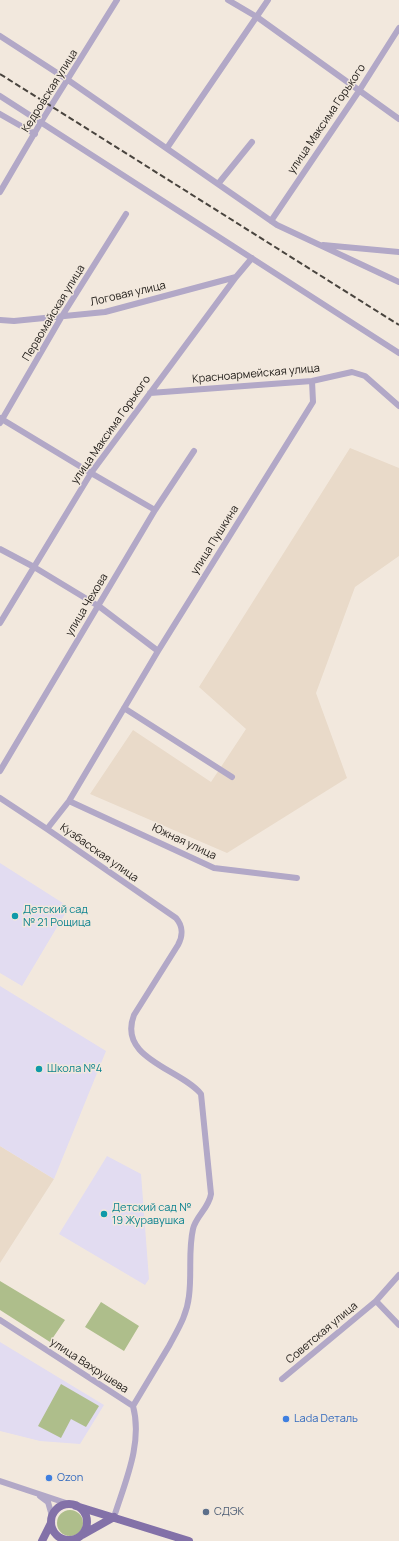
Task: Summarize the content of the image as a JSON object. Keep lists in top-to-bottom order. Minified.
{"streets":{"street":["Кедровская улица","улица Максима Горького","Логовая улица","Первомайская улица","Красноармейская улица","улица Пушкина","улица Чехова","Южная улица","Кузбасская улица","Советская улица","улица Вахрушева"]},"crossings":[["улица Максима Горького","Логовая улица"],["улица Максима Горького","Красноармейская улица"],["Логовая улица","Первомайская улица"],["Красноармейская улица","улица Пушкина"],["улица Пушкина","Южная улица"],["улица Пушкина","Кузбасская улица"],["Кузбасская улица","улица Вахрушева"]],"places":["Детский сад № 21 Рощица","Школа №4","Детский сад № 19 Журавушка","Lada Dеталь","Ozon","СДЭК"]}
